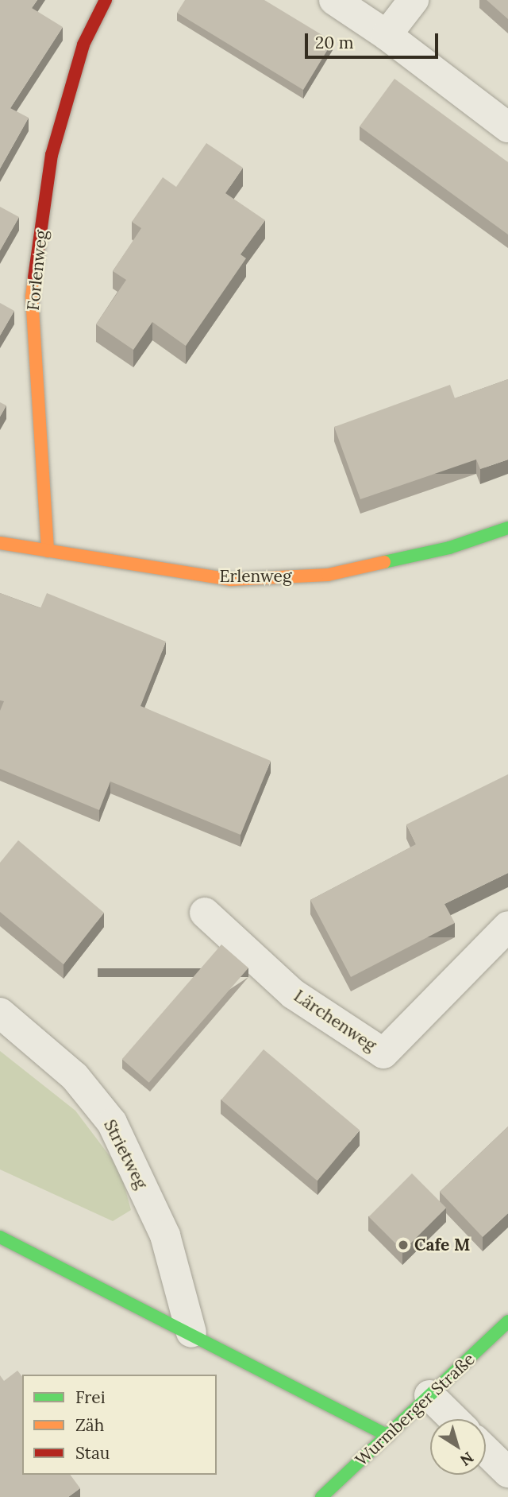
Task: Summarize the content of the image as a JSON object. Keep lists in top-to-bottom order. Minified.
{"streets":{"street":["Forlenweg","Erlenweg","Lärchenweg","Strietweg","Wurmberger Straße"]},"crossings":[["Forlenweg","Erlenweg"]],"places":["Cafe M"],"legend":["Frei","Zäh","Stau"],"scale_bar":"20 m","north":"bottom right"}
